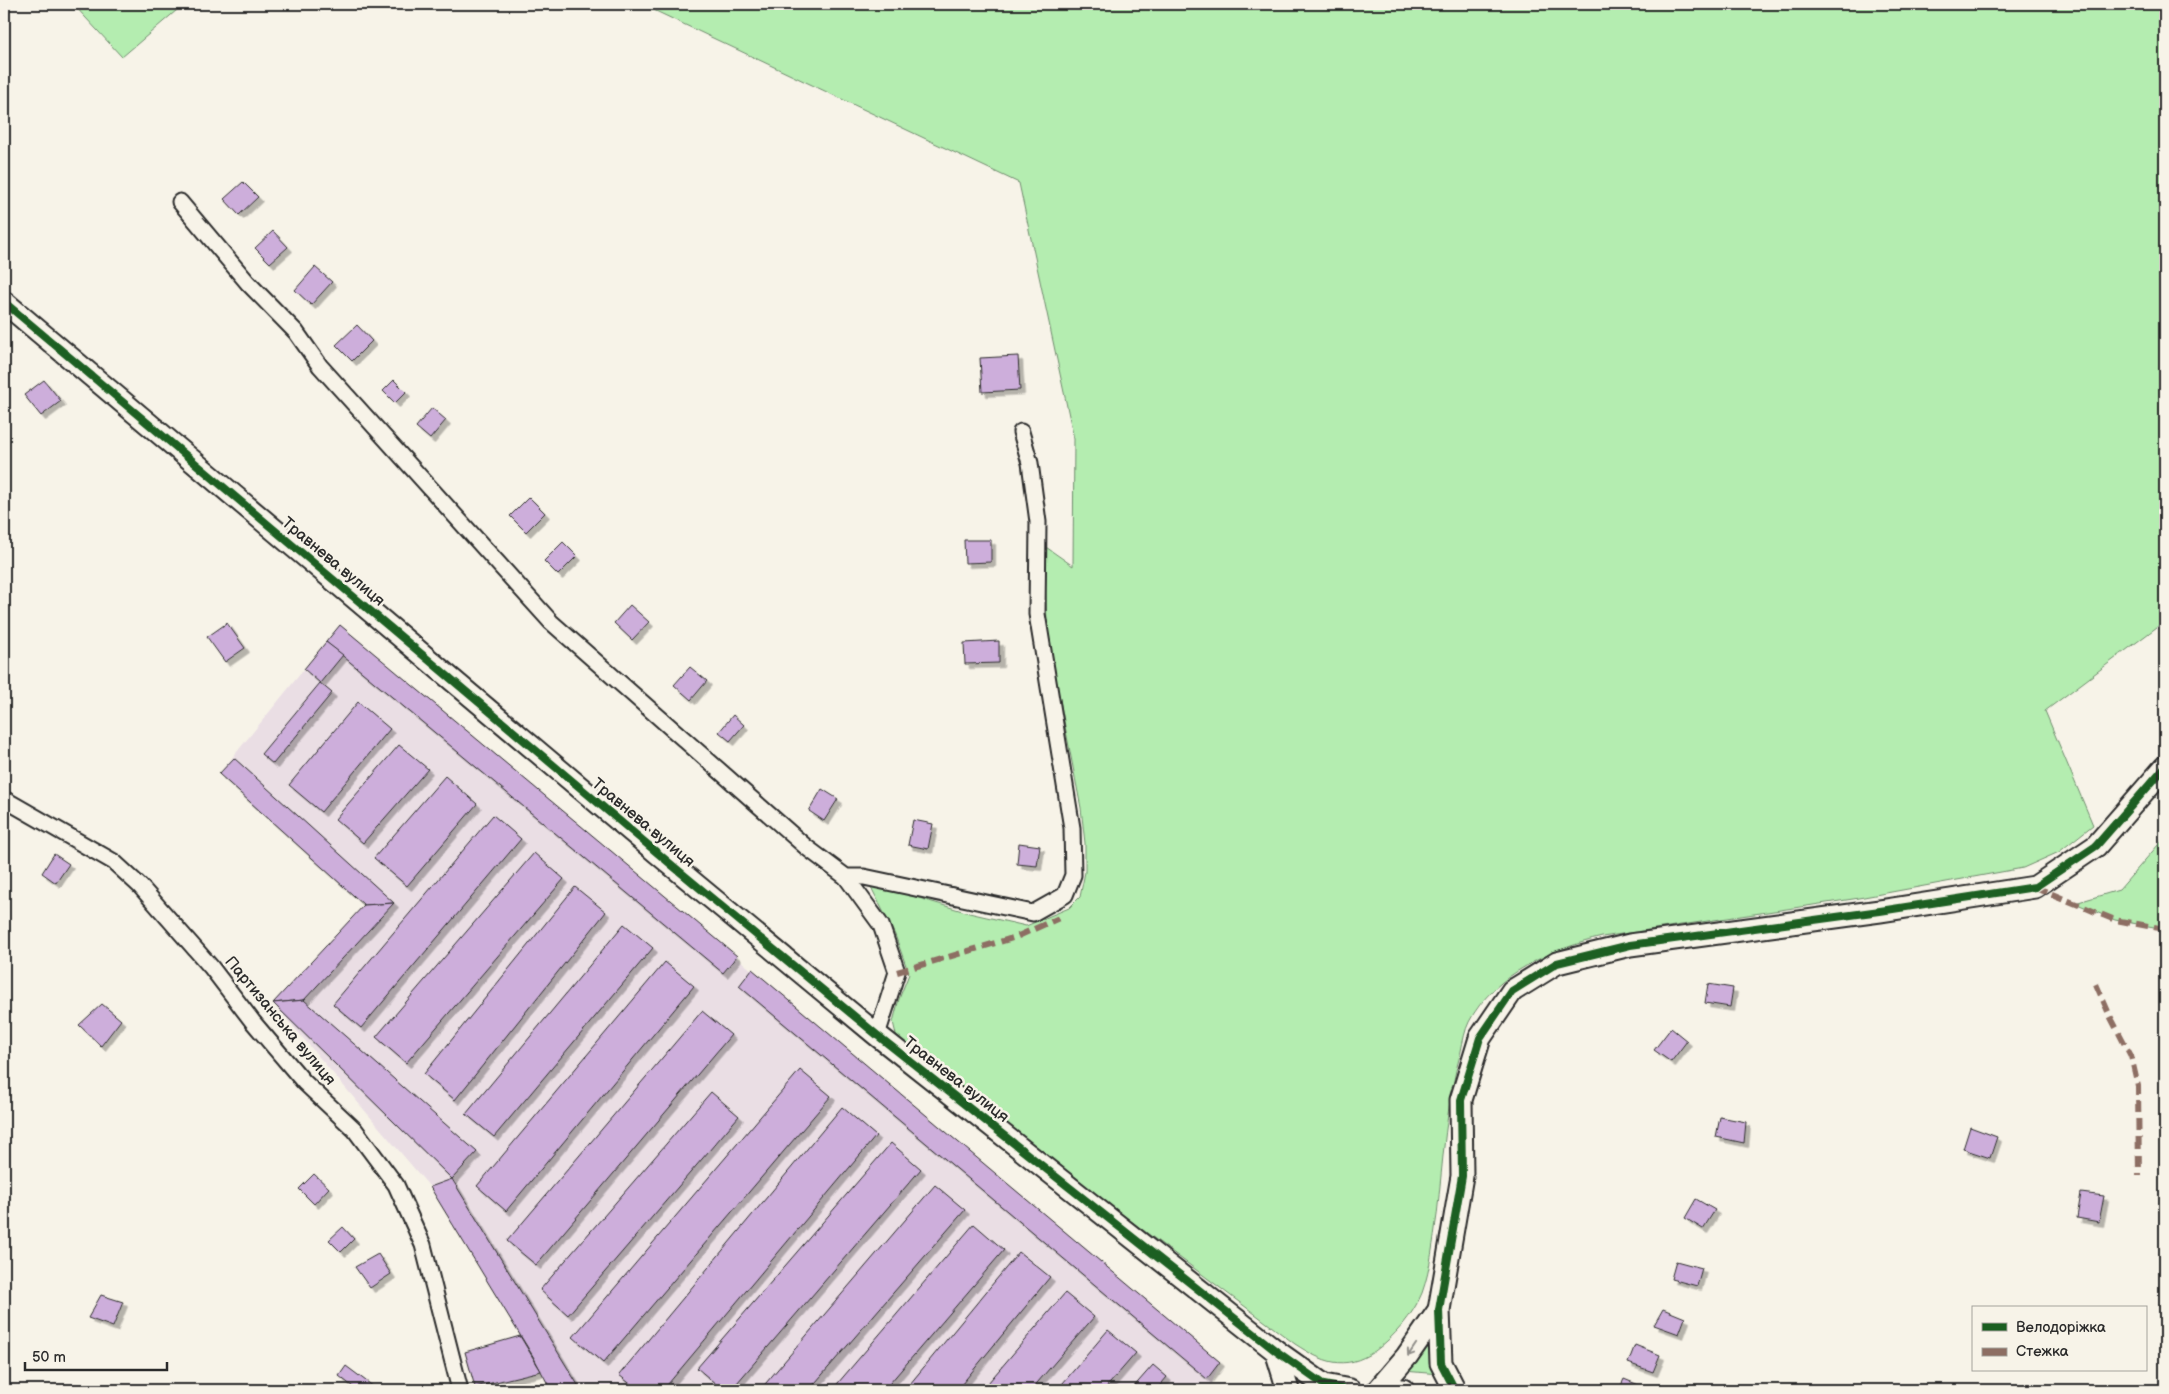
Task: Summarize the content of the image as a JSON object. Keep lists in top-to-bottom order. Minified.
{"streets":{"street":["Травнева вулиця","Партизанська вулиця"]},"legend":["Велодоріжка","Стежка"],"scale_bar":"50 m"}
